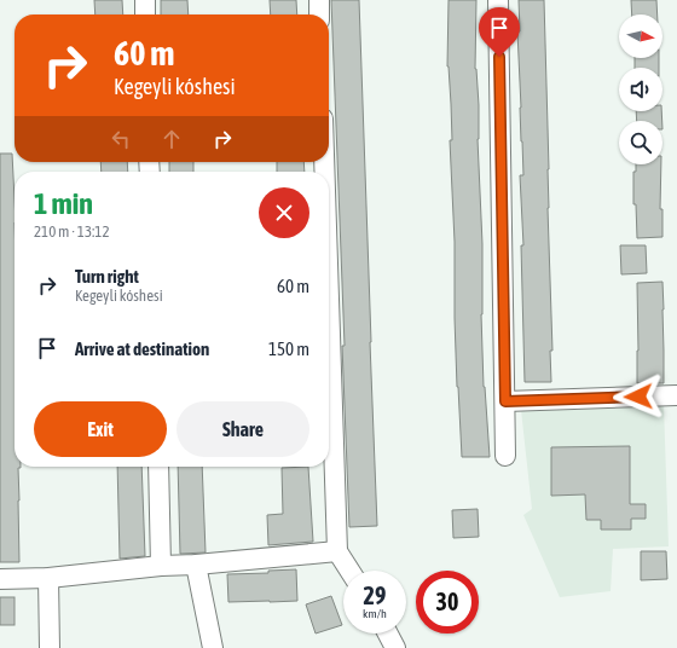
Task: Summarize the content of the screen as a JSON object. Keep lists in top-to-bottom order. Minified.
{"north":"right","page":{"turn":["60 m","Kegeyli kóshesi"],"heading":["1 min","210 m · 13:12"],"list":[{"name":"Turn right","note":"Kegeyli kóshesi","value":"60 m"},{"name":"Arrive at destination","value":"150 m"}],"buttons":["Exit","Share"],"speed":"29 km/h","limit":"30"}}
